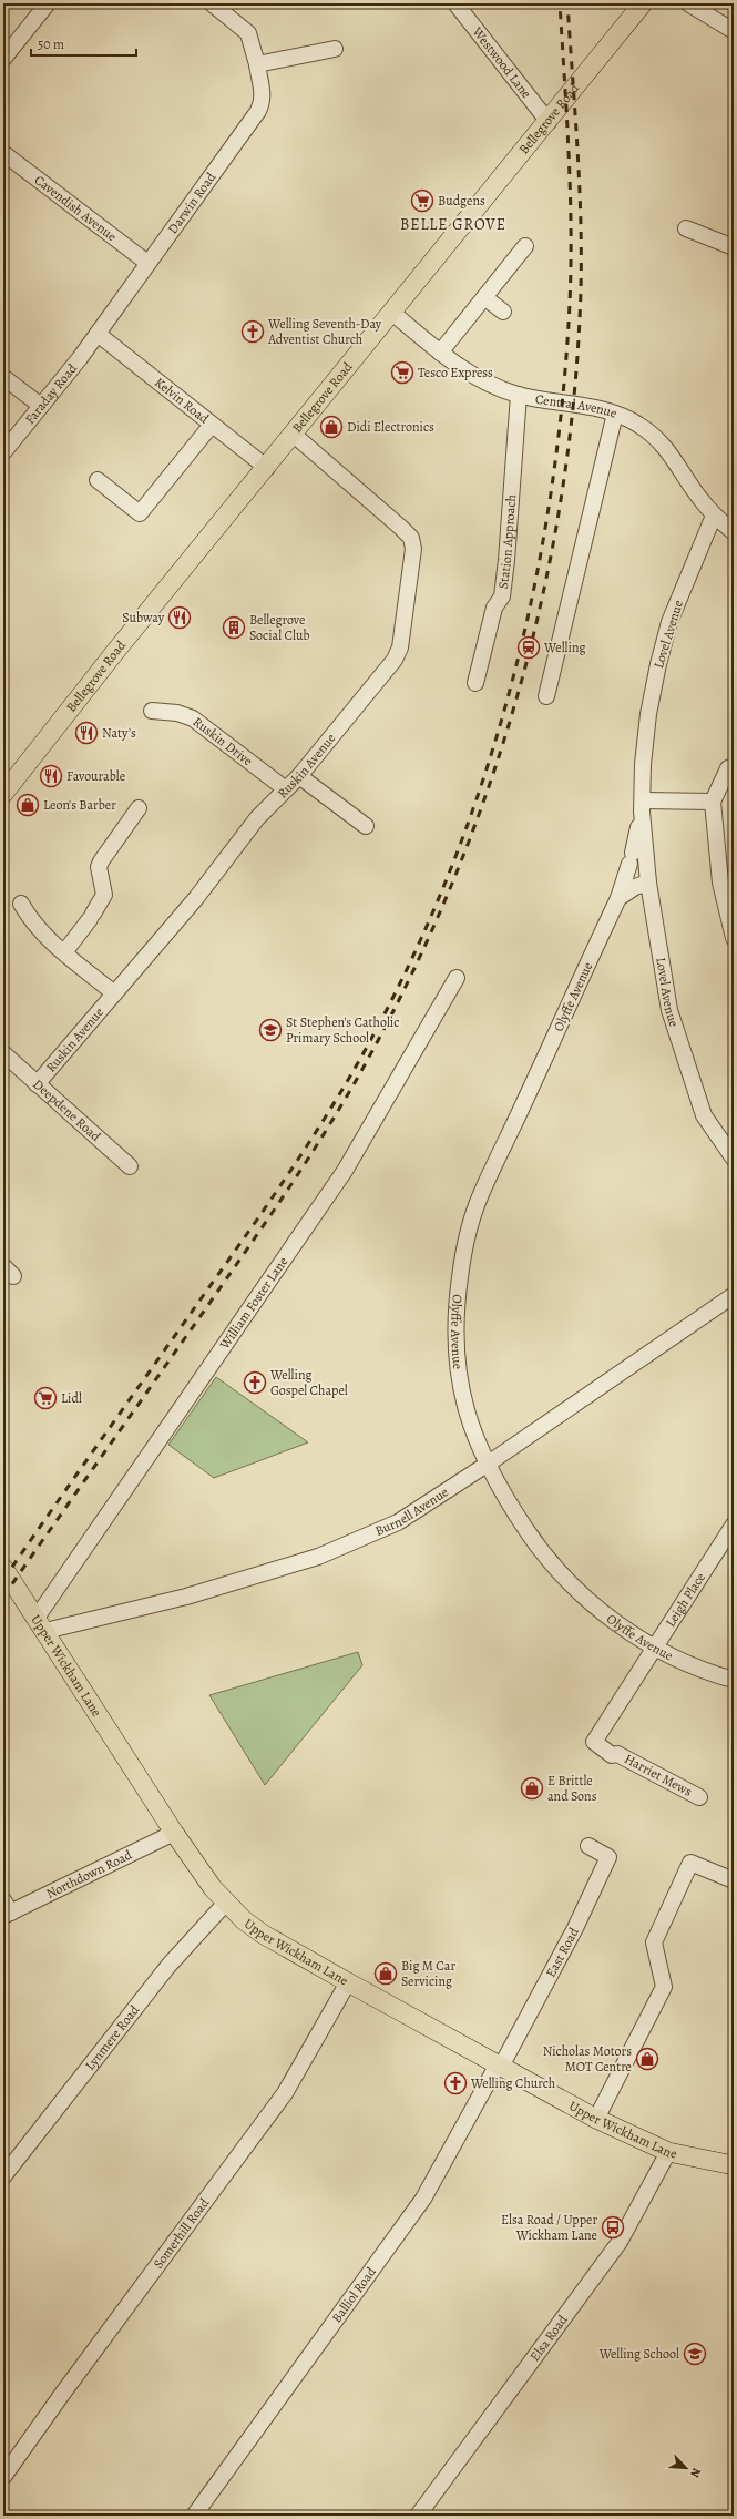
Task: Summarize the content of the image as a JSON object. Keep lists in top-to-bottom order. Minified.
{"streets":{"main road":["Bellegrove Road","Upper Wickham Lane"],"street":["Westwood Lane","Darwin Road","Cavendish Avenue","Faraday Road","Kelvin Road","Central Avenue","Station Approach","Lovel Avenue","Ruskin Drive","Ruskin Avenue","Olyffe Avenue","Deepdene Road","William Foster Lane","Burnell Avenue","Leigh Place","Harriet Mews","Northdown Road","East Road","Lynmere Road","Somerhill Road","Balliol Road","Elsa Road"]},"crossings":[["Westwood Lane","Bellegrove Road"],["Bellegrove Road","Kelvin Road"],["Bellegrove Road","Central Avenue"],["Bellegrove Road","Ruskin Avenue"],["Darwin Road","Cavendish Avenue"],["Darwin Road","Faraday Road"],["Darwin Road","Kelvin Road"],["Faraday Road","Kelvin Road"],["Central Avenue","Station Approach"],["Central Avenue","Lovel Avenue"],["Lovel Avenue","Olyffe Avenue"],["Ruskin Drive","Ruskin Avenue"],["Ruskin Avenue","Deepdene Road"],["Olyffe Avenue","Burnell Avenue"],["Olyffe Avenue","Leigh Place"],["William Foster Lane","Burnell Avenue"],["William Foster Lane","Upper Wickham Lane"],["Burnell Avenue","Upper Wickham Lane"],["Leigh Place","Harriet Mews"],["Upper Wickham Lane","Northdown Road"],["Upper Wickham Lane","East Road"],["Upper Wickham Lane","Lynmere Road"],["Upper Wickham Lane","Somerhill Road"],["Upper Wickham Lane","Balliol Road"],["Upper Wickham Lane","Elsa Road"],["East Road","Balliol Road"]],"districts":["BELLE GROVE"],"places":{"supermarket":["Budgens","Tesco Express","Lidl"],"church":["Welling Seventh-Day Adventist Church","Welling Gospel Chapel","Welling Church"],"shop":["Didi Electronics","Leon's Barber","E Brittle and Sons","Big M Car Servicing","Nicholas Motors MOT Centre"],"restaurant":["Subway","Naty's","Favourable"],"building":["Bellegrove Social Club"],"station":["Welling"],"school or university":["St Stephen's Catholic Primary School","Welling School"],"bus stop":["Elsa Road / Upper Wickham Lane"]},"scale_bar":"50 m","north":"bottom right"}
